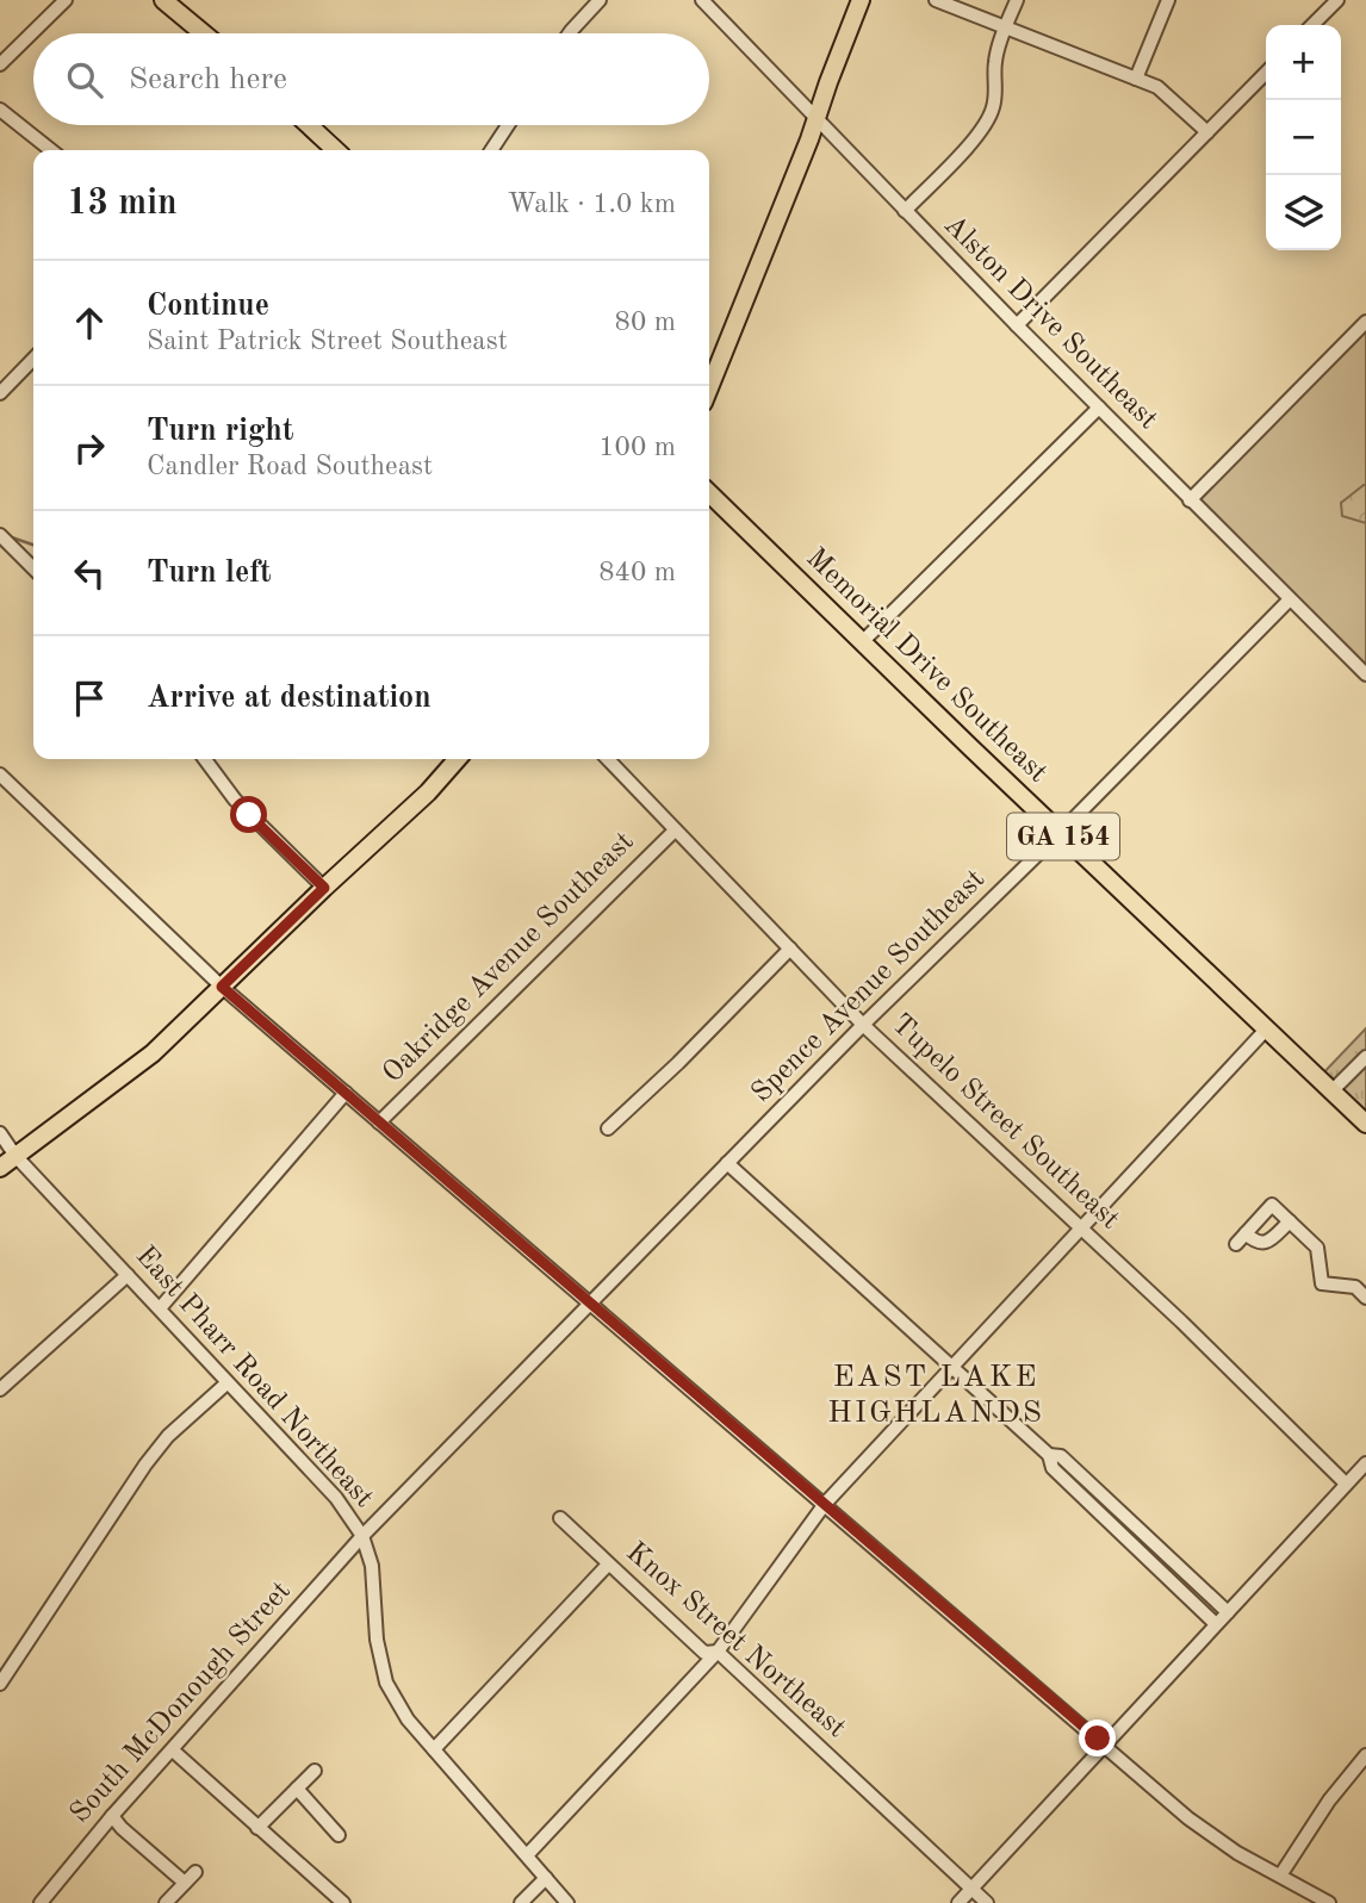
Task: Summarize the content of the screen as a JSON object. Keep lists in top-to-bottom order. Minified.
{"streets":{"main road":["Memorial Drive Southeast","GA 154"],"street":["Alston Drive Southeast","Oakridge Avenue Southeast","Spence Avenue Southeast","Tupelo Street Southeast","East Pharr Road Northeast","Knox Street Northeast","South McDonough Street"]},"crossings":[["Alston Drive Southeast","Spence Avenue Southeast"],["Memorial Drive Southeast","Spence Avenue Southeast"],["Oakridge Avenue Southeast","Tupelo Street Southeast"],["Spence Avenue Southeast","Tupelo Street Southeast"],["Spence Avenue Southeast","South McDonough Street"],["East Pharr Road Northeast","South McDonough Street"]],"districts":["EAST LAKE HIGHLANDS"],"page":{"map_buttons":["+","−"],"search":"Search here","heading":["13 min","Walk · 1.0 km"],"list":[["Continue","Saint Patrick Street Southeast","80 m"],["Turn right","Candler Road Southeast","100 m"],["Turn left","840 m"],"Arrive at destination"]}}
